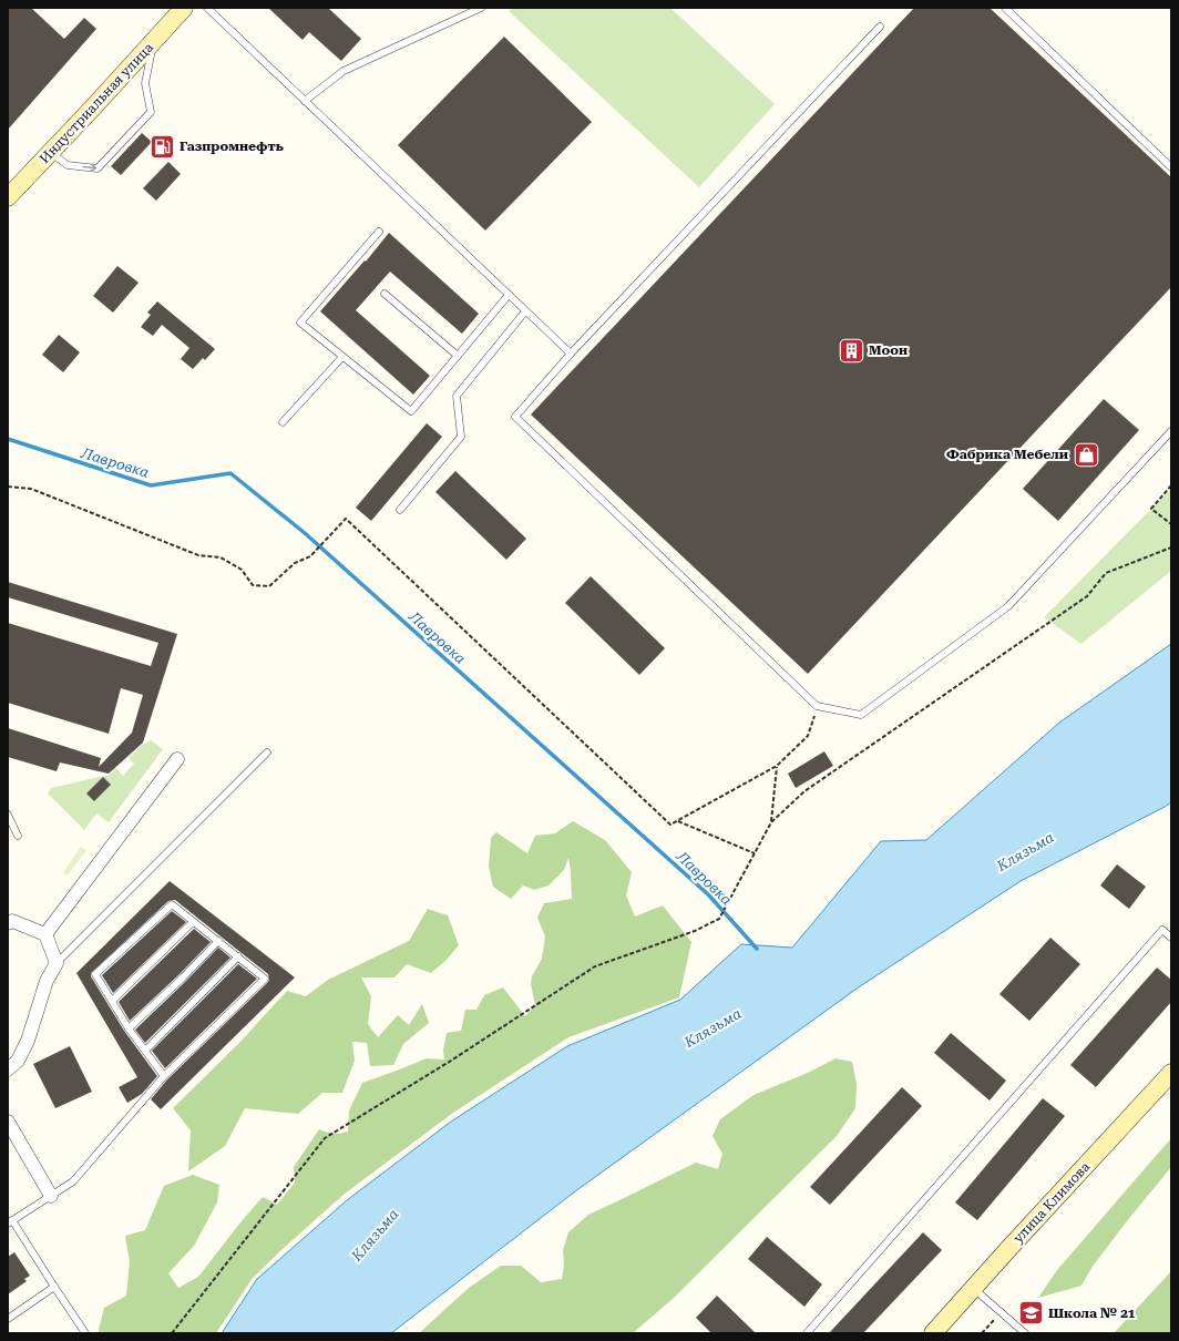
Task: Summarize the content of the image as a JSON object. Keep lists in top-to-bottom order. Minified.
{"streets":{"main road":["Индустриальная улица","улица Климова"]},"water":["Лавровка","Клязьма"],"places":{"fuel station":["Газпромнефть"],"building":["Моон"],"shop":["Фабрика Мебели"],"school or university":["Школа № 21"]}}
